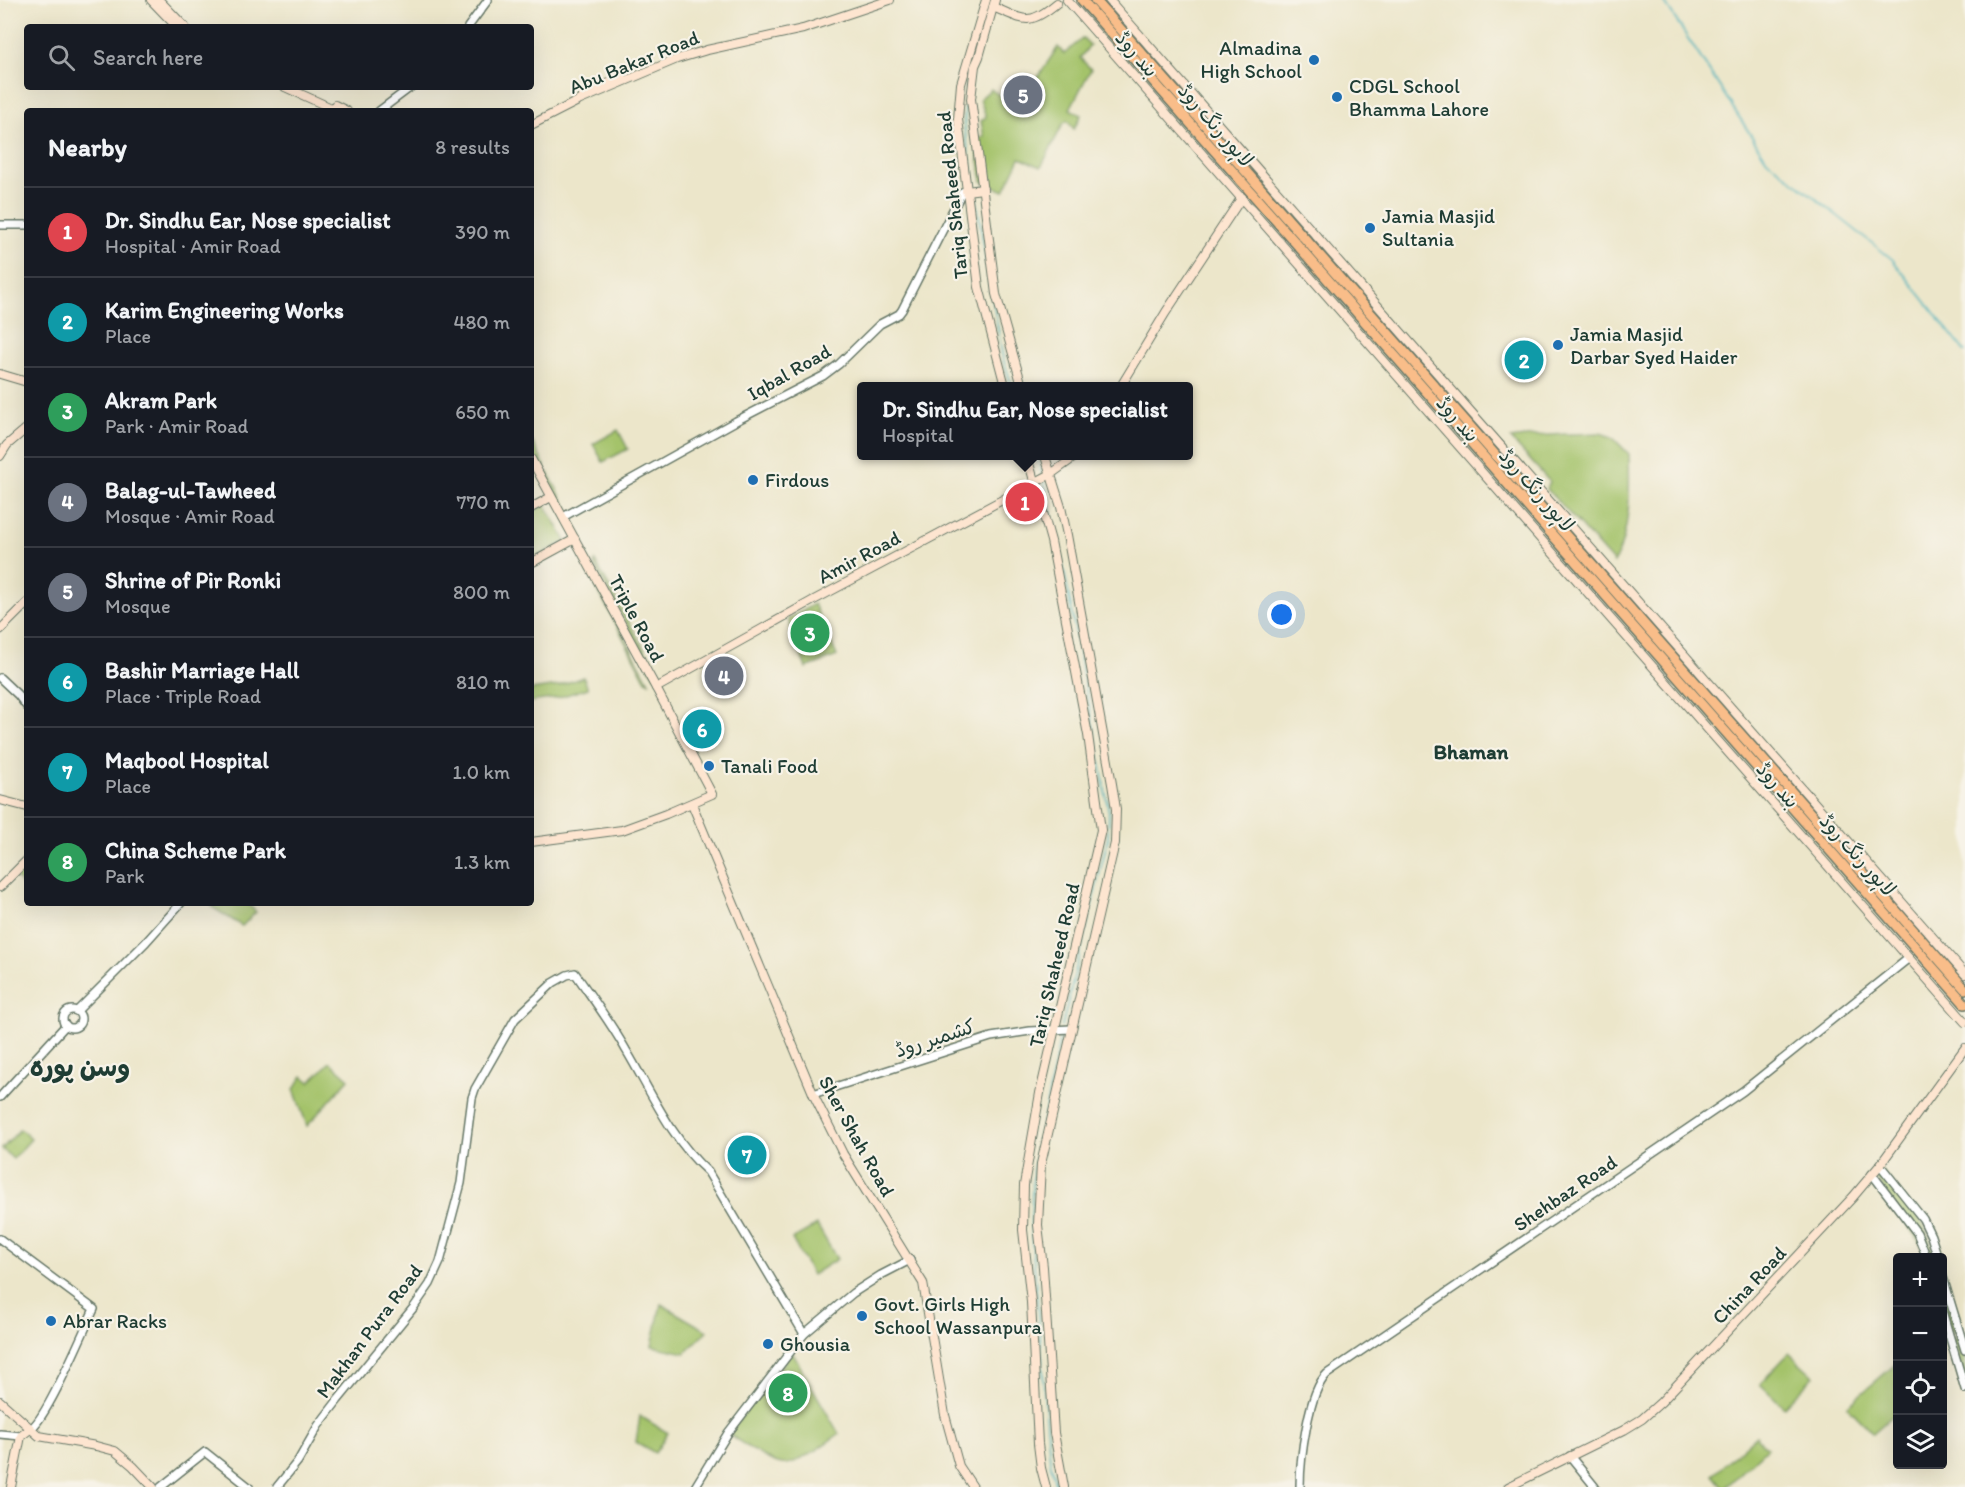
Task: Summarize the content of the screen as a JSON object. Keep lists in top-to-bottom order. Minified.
{"streets":{"highway":["لاہور رنگ روڈ"],"main road":["بند روڈ","Abu Bakar Road","Tariq Shaheed Road","Amir Road","Triple Road","Sher Shah Road","China Road"],"street":["Iqbal Road","کشمیر روڈ","Shehbaz Road","Makhan Pura Road"]},"crossings":[["بند روڈ","Shehbaz Road"],["Tariq Shaheed Road","Iqbal Road"],["Tariq Shaheed Road","Amir Road"],["Tariq Shaheed Road","کشمیر روڈ"],["Iqbal Road","Triple Road"],["Amir Road","Triple Road"],["Triple Road","Sher Shah Road"],["کشمیر روڈ","Sher Shah Road"]],"districts":["Bhaman","وسن پورہ"],"places":["Almadina High School","CDGL School Bhamma Lahore","Jamia Masjid Sultania","Jamia Masjid Darbar Syed Haider","Firdous","Tanali Food","Govt. Girls High School Wassanpura","Abrar Racks","Ghousia"],"page":{"search":"Search here","pins":["5","2","1","3","4","6","7","8"],"heading":["Nearby","8 results"],"list":[{"mark":"1","name":"Dr. Sindhu Ear, Nose specialist","note":"Hospital · Amir Road","value":"390 m"},{"mark":"2","name":"Karim Engineering Works","note":"Place","value":"480 m"},{"mark":"3","name":"Akram Park","note":"Park · Amir Road","value":"650 m"},{"mark":"4","name":"Balag-ul-Tawheed","note":"Mosque · Amir Road","value":"770 m"},{"mark":"5","name":"Shrine of Pir Ronki","note":"Mosque","value":"800 m"},{"mark":"6","name":"Bashir Marriage Hall","note":"Place · Triple Road","value":"810 m"},{"mark":"7","name":"Maqbool Hospital","note":"Place","value":"1.0 km"},{"mark":"8","name":"China Scheme Park","note":"Park","value":"1.3 km"}],"popup":["Dr. Sindhu Ear, Nose specialist","Hospital"],"map_buttons":["+","−"]}}
